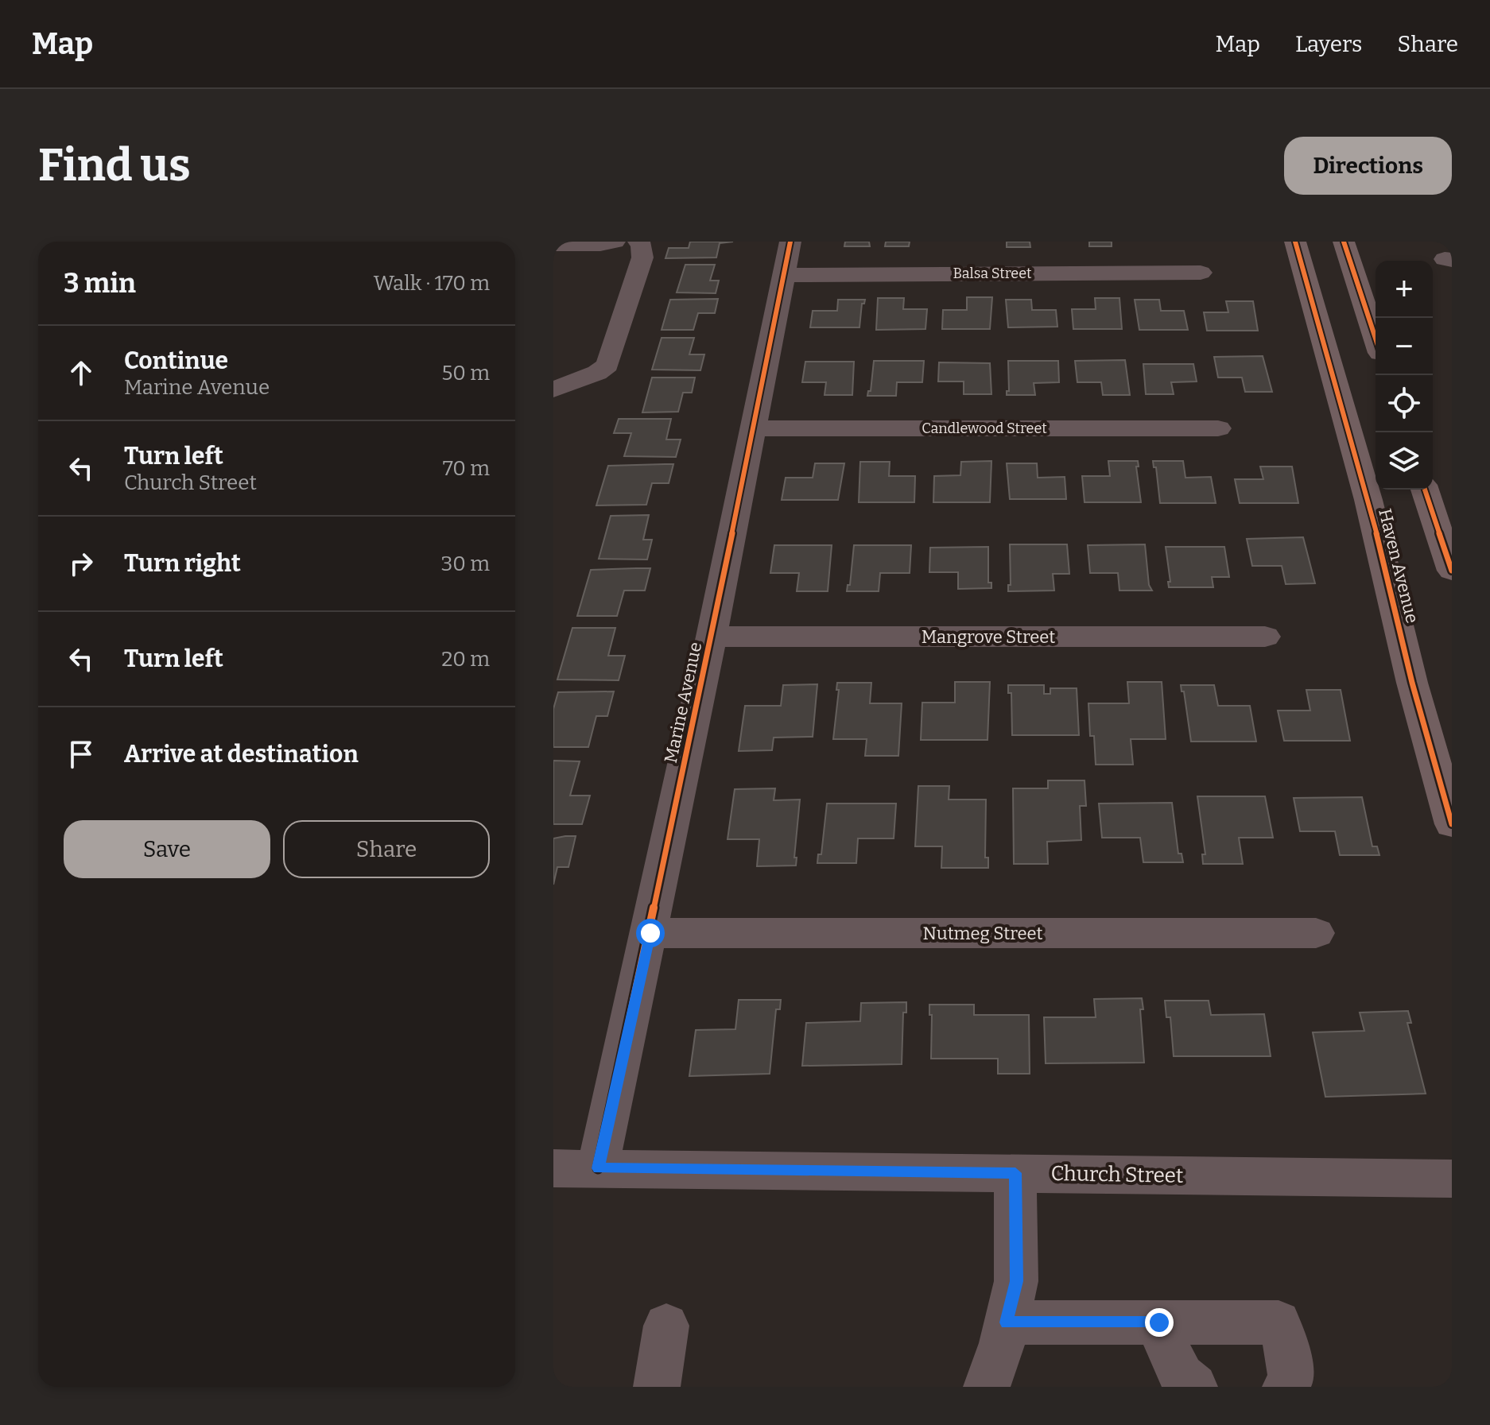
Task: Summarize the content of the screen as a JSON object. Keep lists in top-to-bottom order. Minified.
{"streets":{"main road":["Haven Avenue"],"street":["Balsa Street","Candlewood Street","Mangrove Street","Marine Avenue","Nutmeg Street","Church Street"]},"crossings":[["Balsa Street","Marine Avenue"],["Candlewood Street","Marine Avenue"],["Mangrove Street","Marine Avenue"],["Marine Avenue","Nutmeg Street"],["Marine Avenue","Church Street"]],"page":{"header":"Map","nav":["Map","Layers","Share"],"buttons":["Directions",["Save","Share"]],"title":"Find us","heading":["3 min","Walk · 170 m"],"map_buttons":["+","−"],"list":[["Continue","Marine Avenue","50 m"],["Turn left","Church Street","70 m"],["Turn right","30 m"],["Turn left","20 m"],"Arrive at destination"]}}
